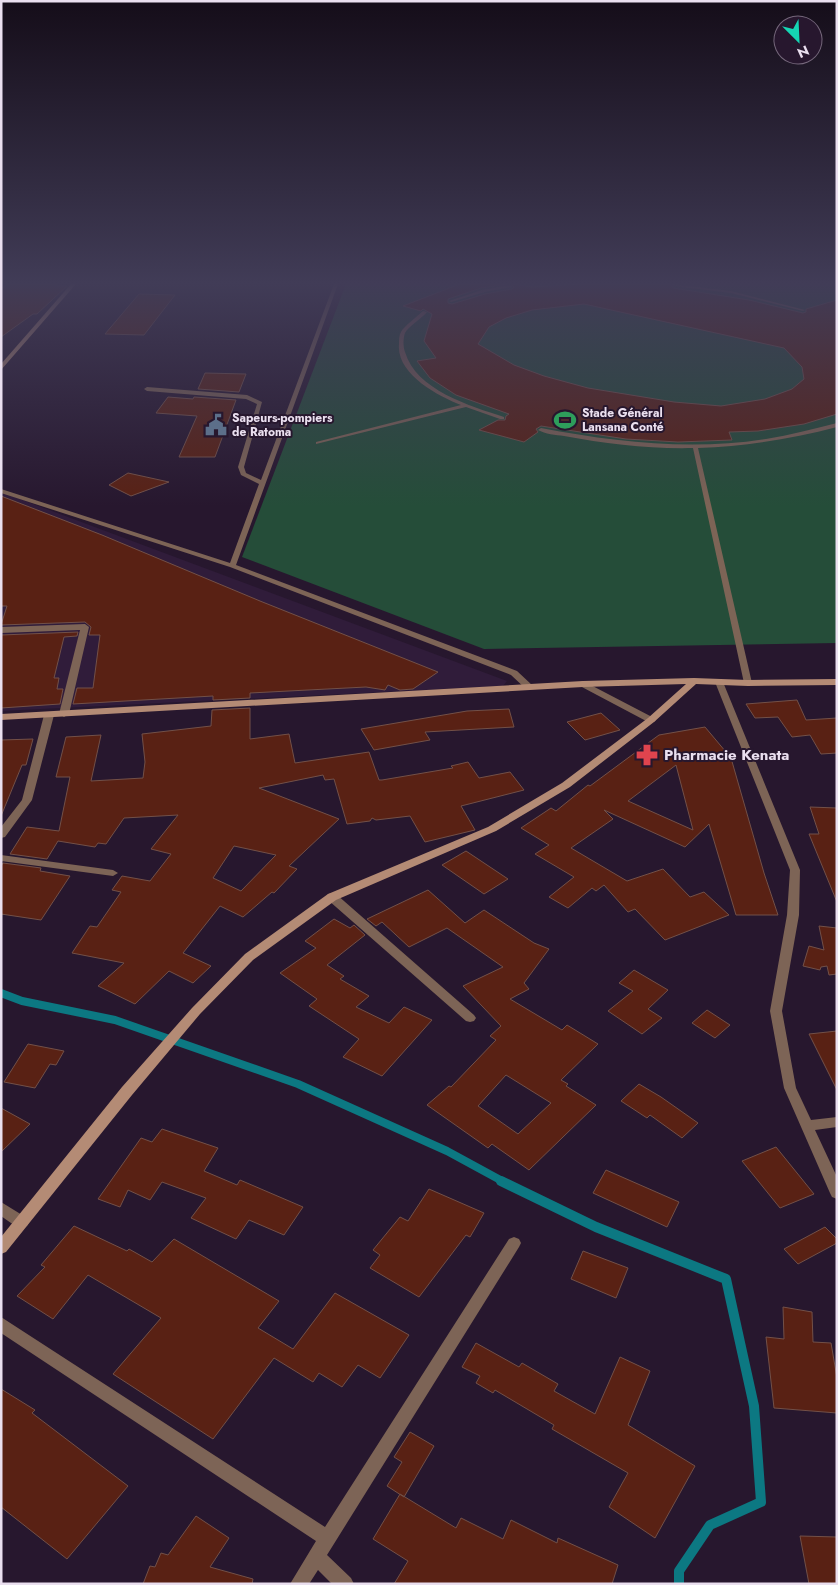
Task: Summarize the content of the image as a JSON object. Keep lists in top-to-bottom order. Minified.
{"places":{"sports":["Stade Général Lansana Conté"],"public building":["Sapeurs-pompiers de Ratoma"],"pharmacy":["Pharmacie Kenata"]},"north":"bottom right"}
